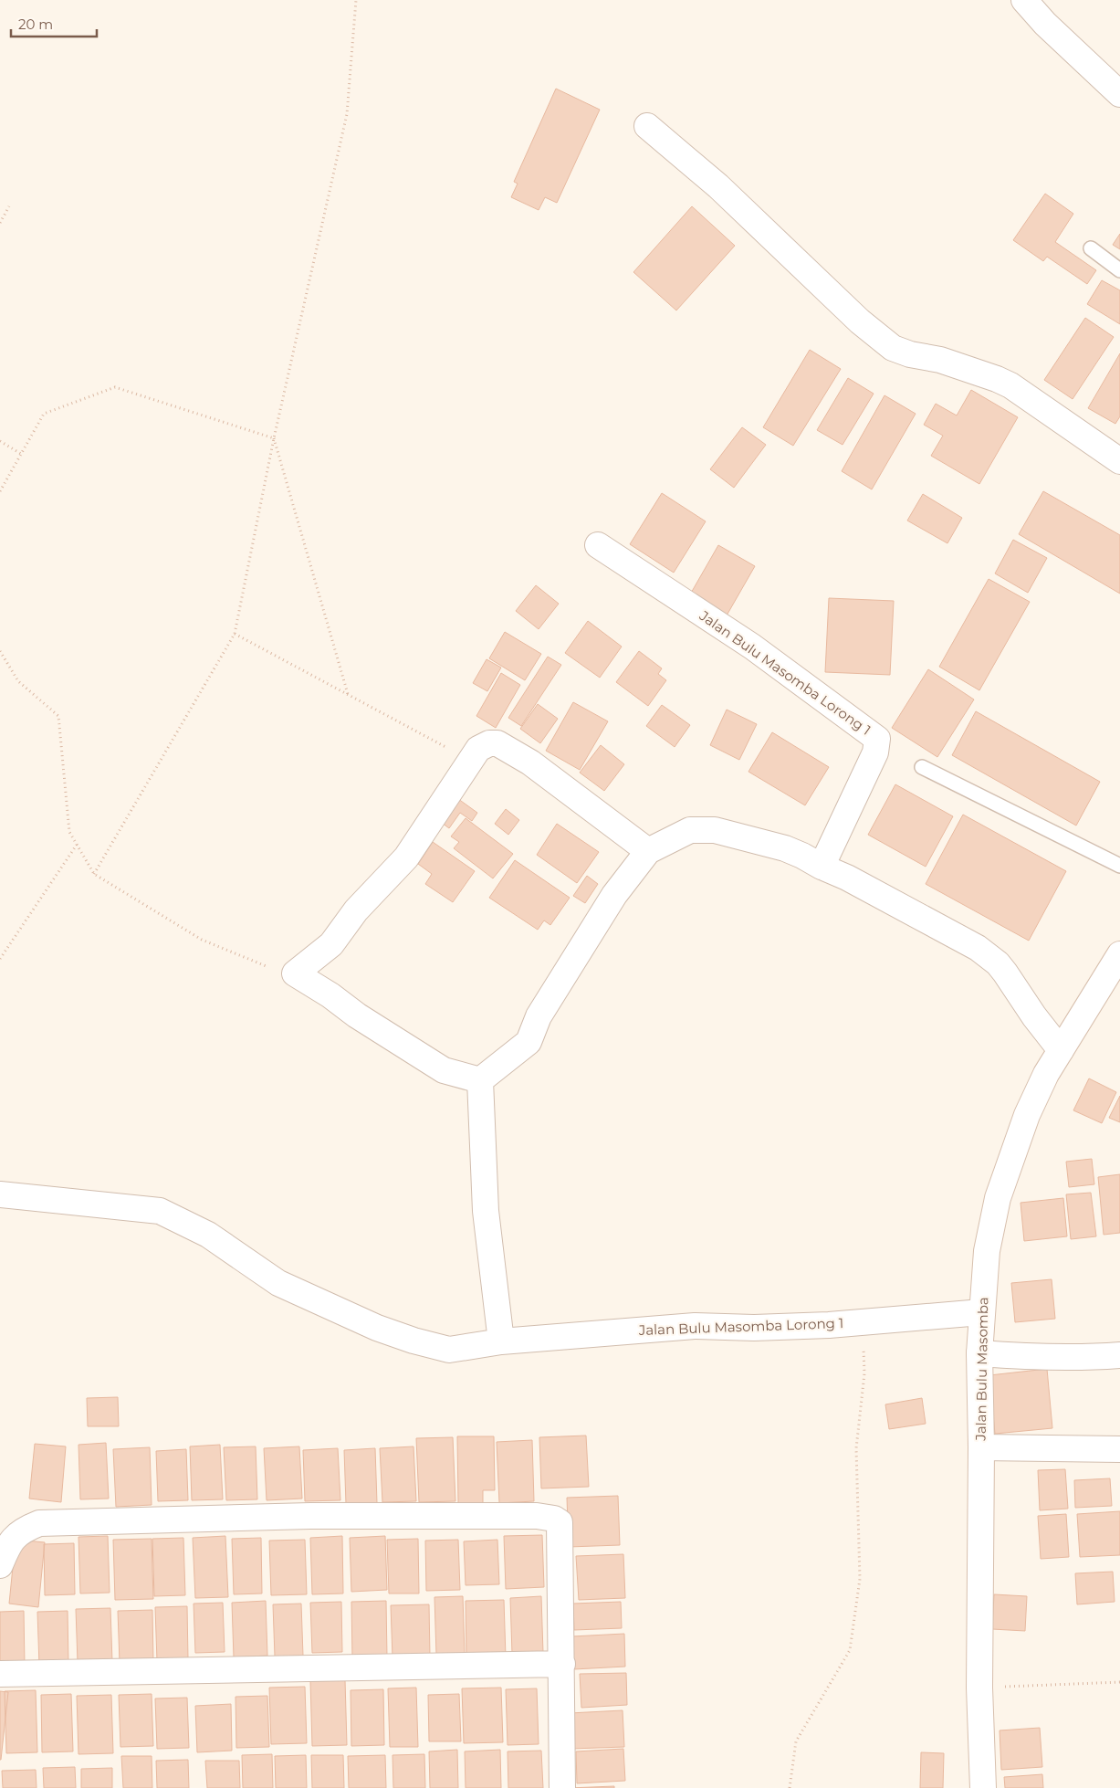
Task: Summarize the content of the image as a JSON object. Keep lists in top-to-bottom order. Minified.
{"streets":{"street":["Jalan Bulu Masomba Lorong 1","Jalan Bulu Masomba"]},"crossings":[["Jalan Bulu Masomba Lorong 1","Jalan Bulu Masomba"]],"scale_bar":"20 m"}
